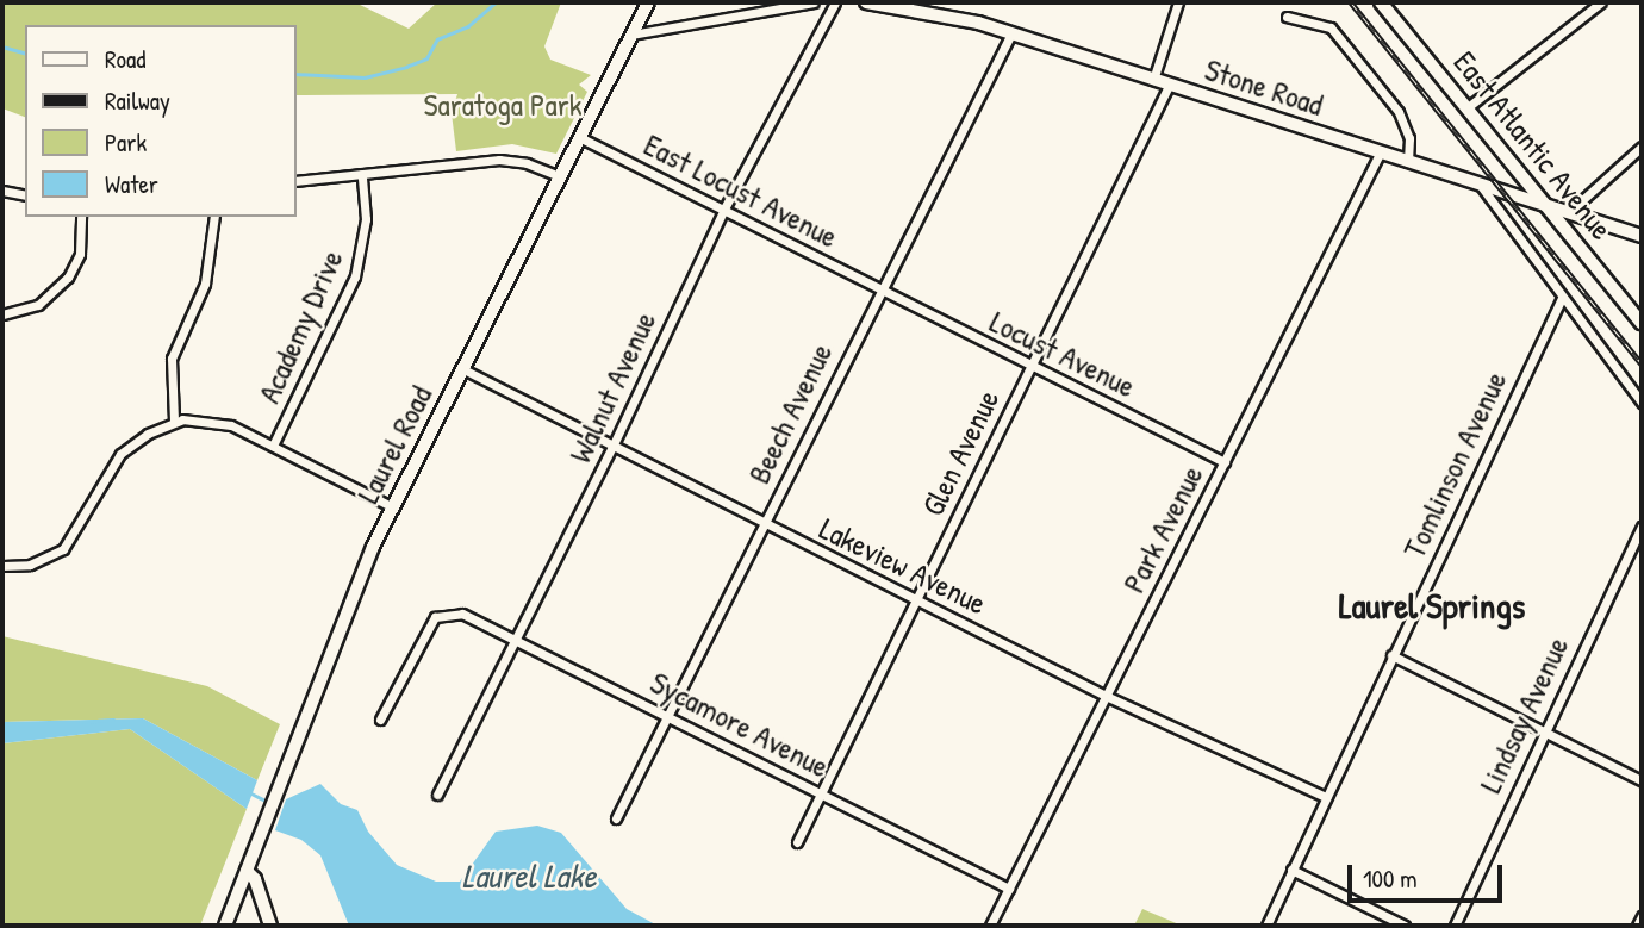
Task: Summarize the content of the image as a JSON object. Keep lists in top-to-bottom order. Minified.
{"streets":{"street":["Stone Road","East Atlantic Avenue","East Locust Avenue","Academy Drive","Locust Avenue","Walnut Avenue","Beech Avenue","Laurel Road","Glen Avenue","Tomlinson Avenue","Park Avenue","Lakeview Avenue","Lindsay Avenue","Sycamore Avenue"]},"crossings":[["Stone Road","East Atlantic Avenue"],["Stone Road","Beech Avenue"],["Stone Road","Glen Avenue"],["Stone Road","Park Avenue"],["East Locust Avenue","Locust Avenue"],["East Locust Avenue","Walnut Avenue"],["East Locust Avenue","Beech Avenue"],["East Locust Avenue","Laurel Road"],["Locust Avenue","Beech Avenue"],["Locust Avenue","Glen Avenue"],["Locust Avenue","Park Avenue"],["Walnut Avenue","Lakeview Avenue"],["Walnut Avenue","Sycamore Avenue"],["Beech Avenue","Lakeview Avenue"],["Beech Avenue","Sycamore Avenue"],["Laurel Road","Lakeview Avenue"],["Glen Avenue","Lakeview Avenue"],["Glen Avenue","Sycamore Avenue"],["Tomlinson Avenue","Lakeview Avenue"],["Park Avenue","Lakeview Avenue"],["Park Avenue","Sycamore Avenue"]],"districts":["Laurel Springs"],"water":["Laurel Lake"],"parks":["Saratoga Park"],"legend":["Road","Railway","Park","Water"],"scale_bar":"100 m"}
